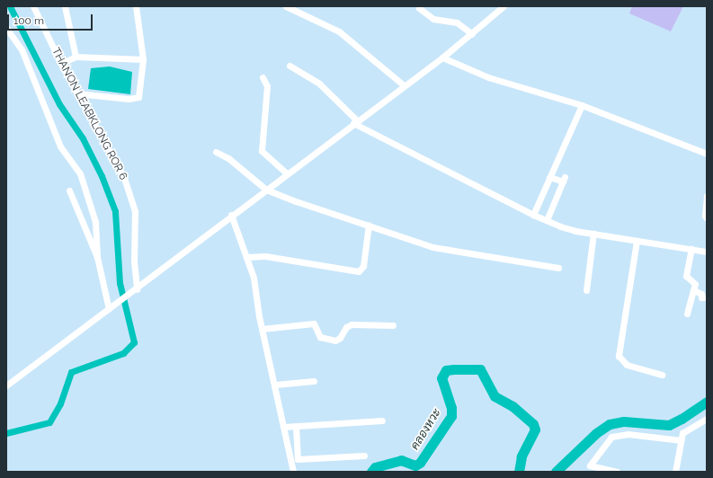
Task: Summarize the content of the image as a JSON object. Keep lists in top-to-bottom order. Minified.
{"streets":{"street":["THANON LEABKLONG ROR 6"]},"water":["คลองหวะ"],"scale_bar":"100 m"}
